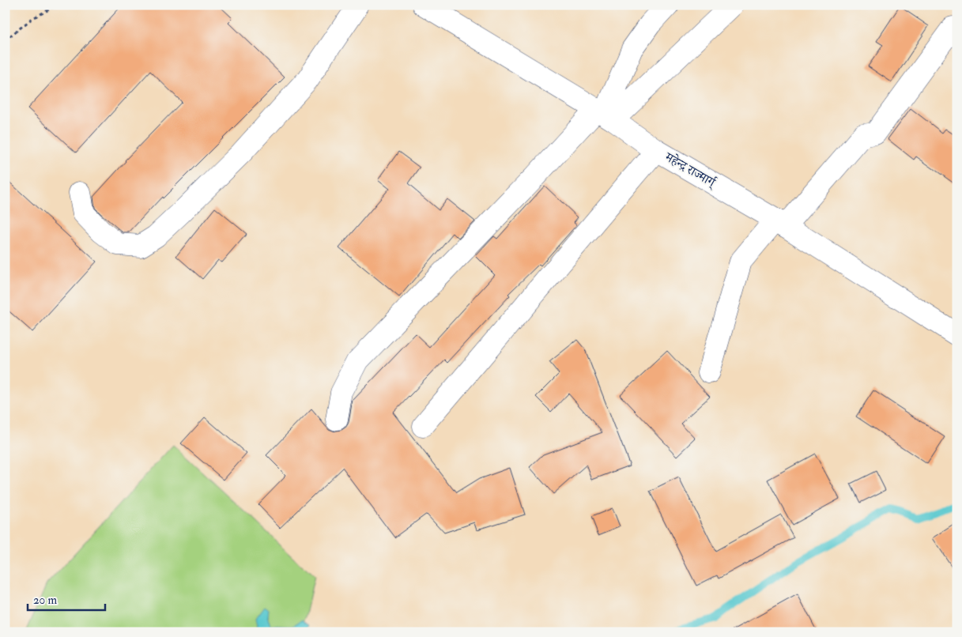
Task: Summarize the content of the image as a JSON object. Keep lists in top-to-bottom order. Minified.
{"streets":{"main road":["महेन्द्र राज्मार्ग्"]},"scale_bar":"20 m"}
